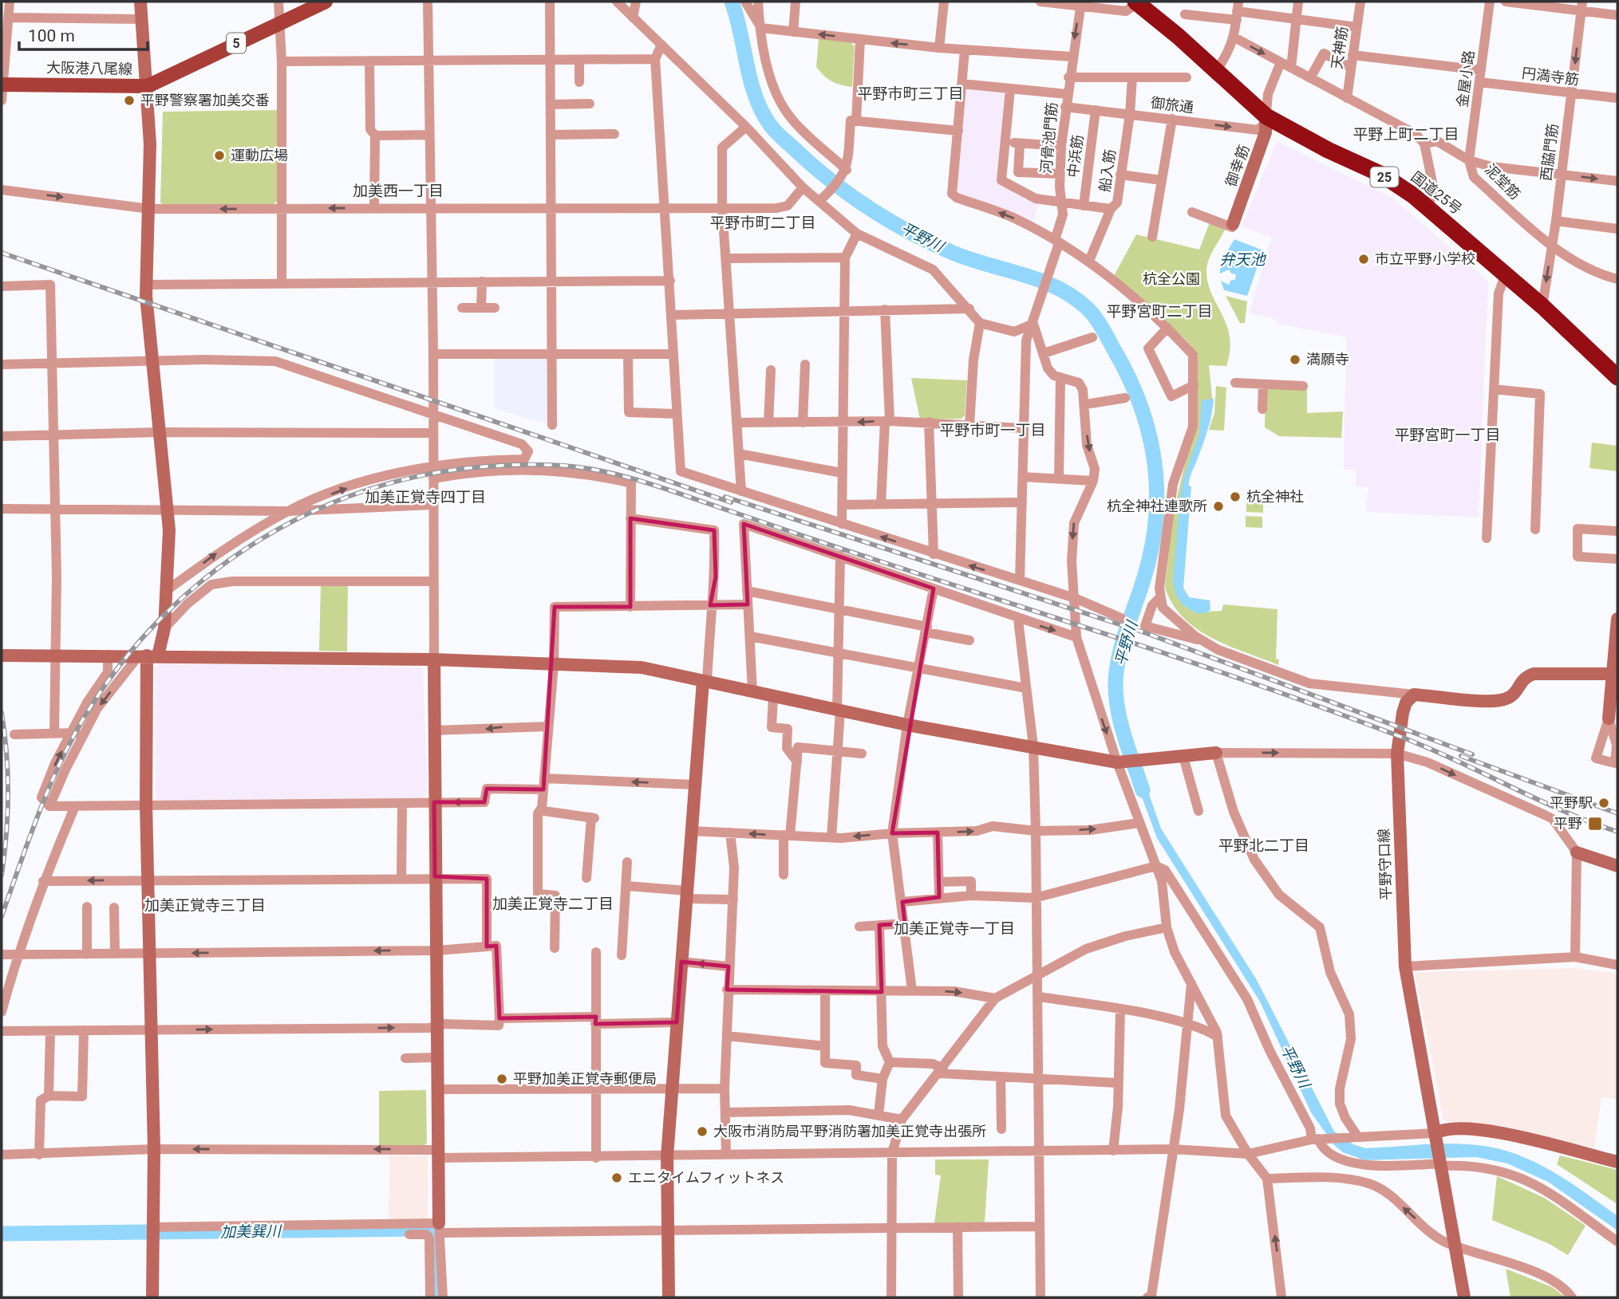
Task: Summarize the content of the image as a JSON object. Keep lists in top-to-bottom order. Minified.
{"streets":{"highway":["25","国道25号"],"main road":["5","大阪港八尾線"],"street":["天神筋","円満寺筋","金屋小路","御旅通","河骨池門筋","西脇門筋","中浜筋","御幸筋","船入筋","泥堂筋","平野守口線"]},"crossings":[["天神筋","泥堂筋"],["円満寺筋","金屋小路"],["円満寺筋","西脇門筋"],["金屋小路","泥堂筋"],["御旅通","河骨池門筋"],["御旅通","中浜筋"],["御旅通","御幸筋"],["御旅通","船入筋"],["御旅通","国道25号"],["西脇門筋","泥堂筋"],["西脇門筋","国道25号"],["御幸筋","国道25号"]],"one_way":["御旅通","西脇門筋"],"districts":["平野市町三丁目","平野上町二丁目","加美西一丁目","平野市町二丁目","平野宮町二丁目","平野市町一丁目","平野宮町一丁目","加美正覚寺四丁目","平野北二丁目","加美正覚寺二丁目","加美正覚寺三丁目","加美正覚寺一丁目"],"water":["平野川","弁天池","加美巽川"],"parks":["杭全公園"],"places":{"other":["平野警察署加美交番","運動広場","市立平野小学校","満願寺","杭全神社","杭全神社連歌所","平野駅","平野加美正覚寺郵便局","大阪市消防局平野消防署加美正覚寺出張所","エニタイムフィットネス"],"transit":["平野"]},"scale_bar":"100 m"}
